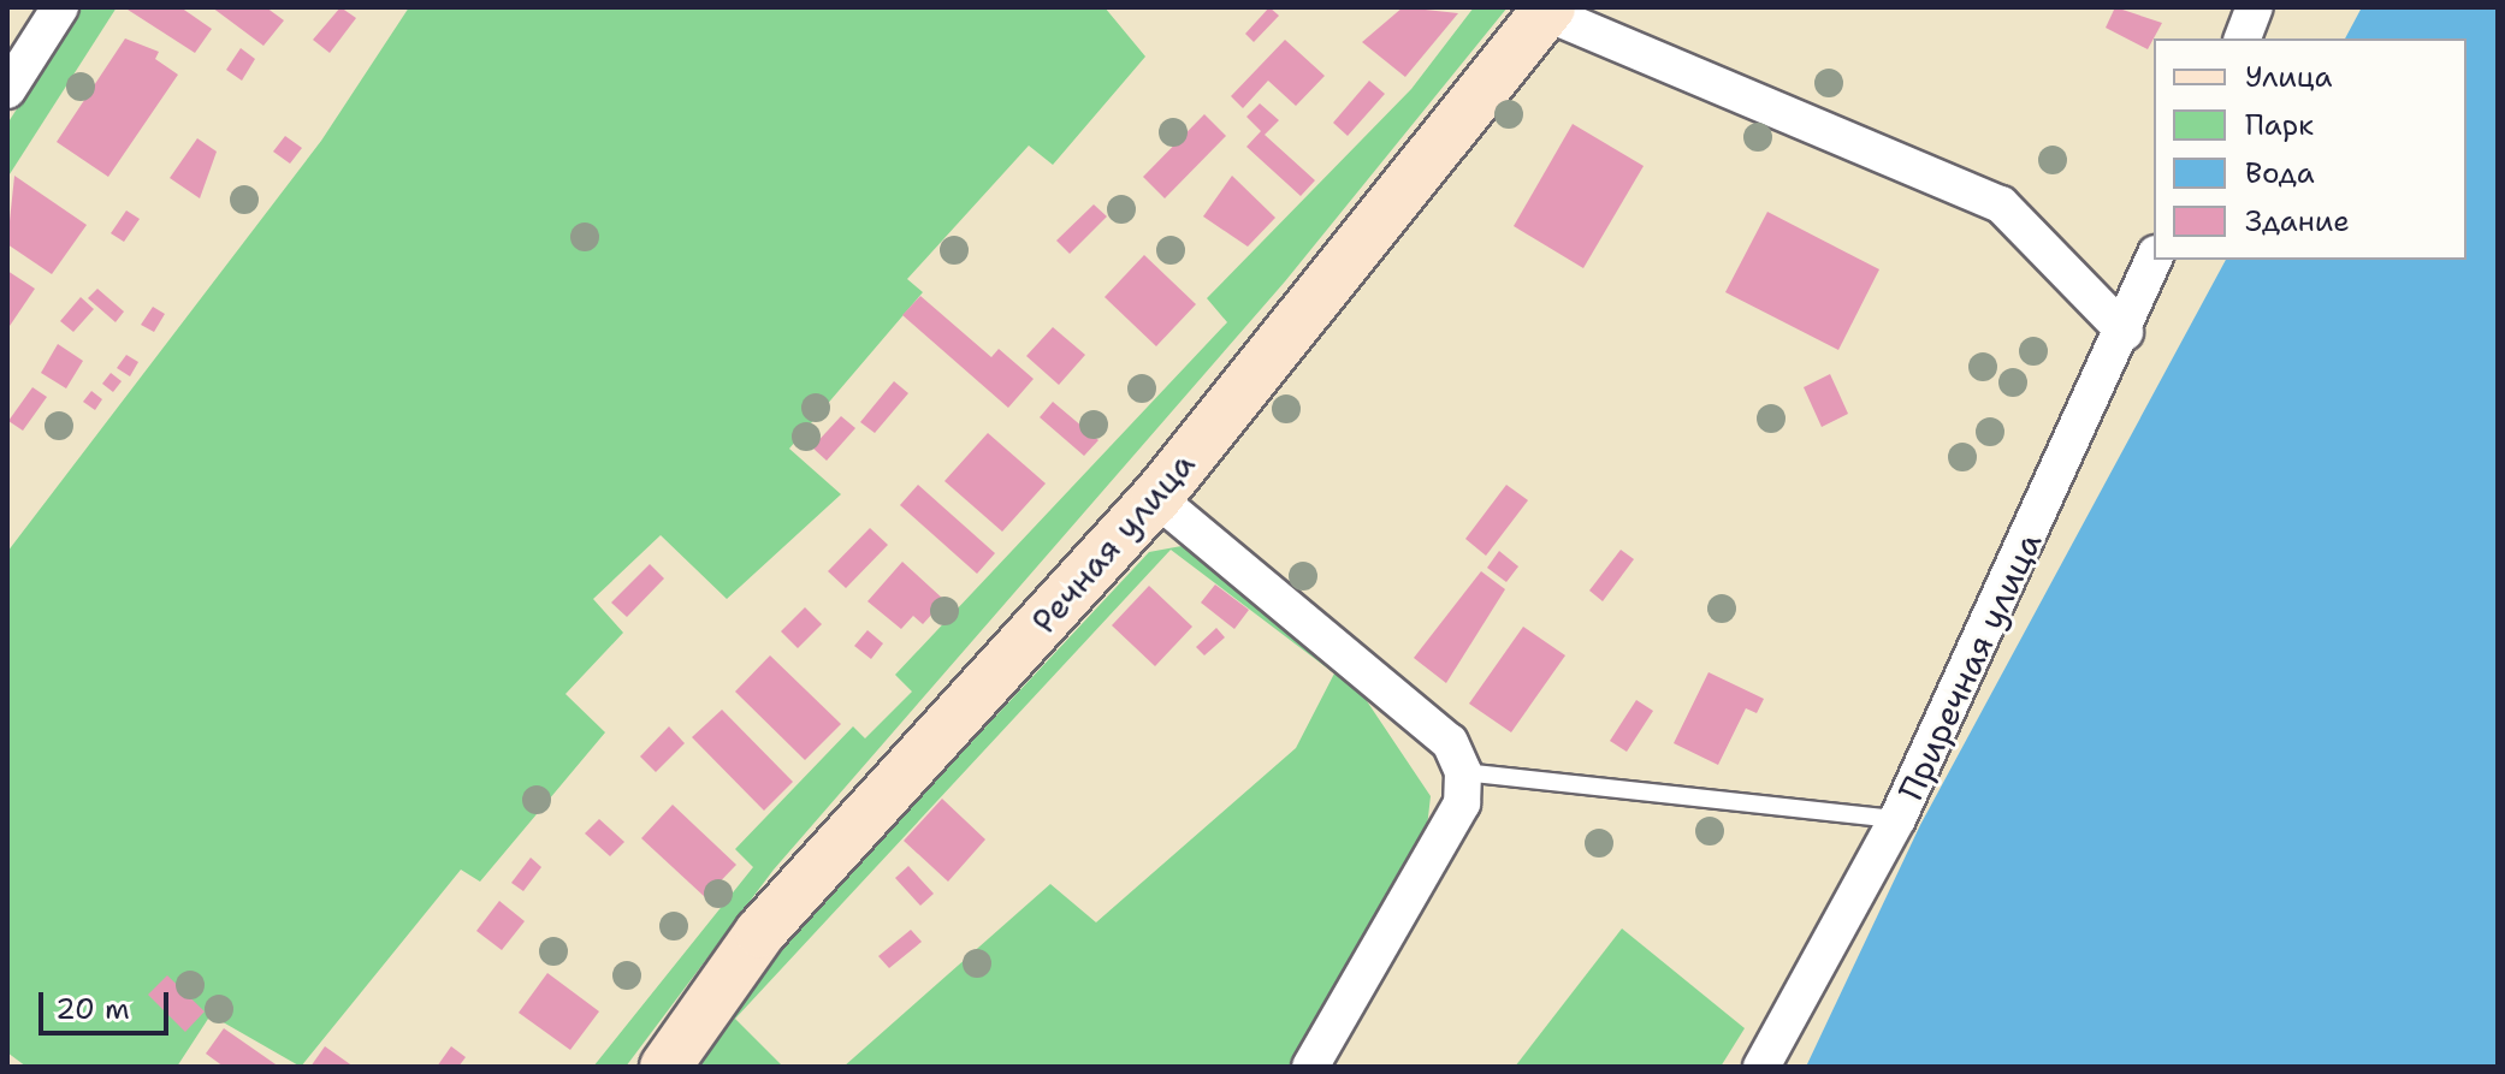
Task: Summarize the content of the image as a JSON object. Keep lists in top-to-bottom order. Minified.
{"streets":{"street":["Речная улица","Приречная улица"]},"legend":["Улица","Парк","Вода","Здание"],"scale_bar":"20 m"}
